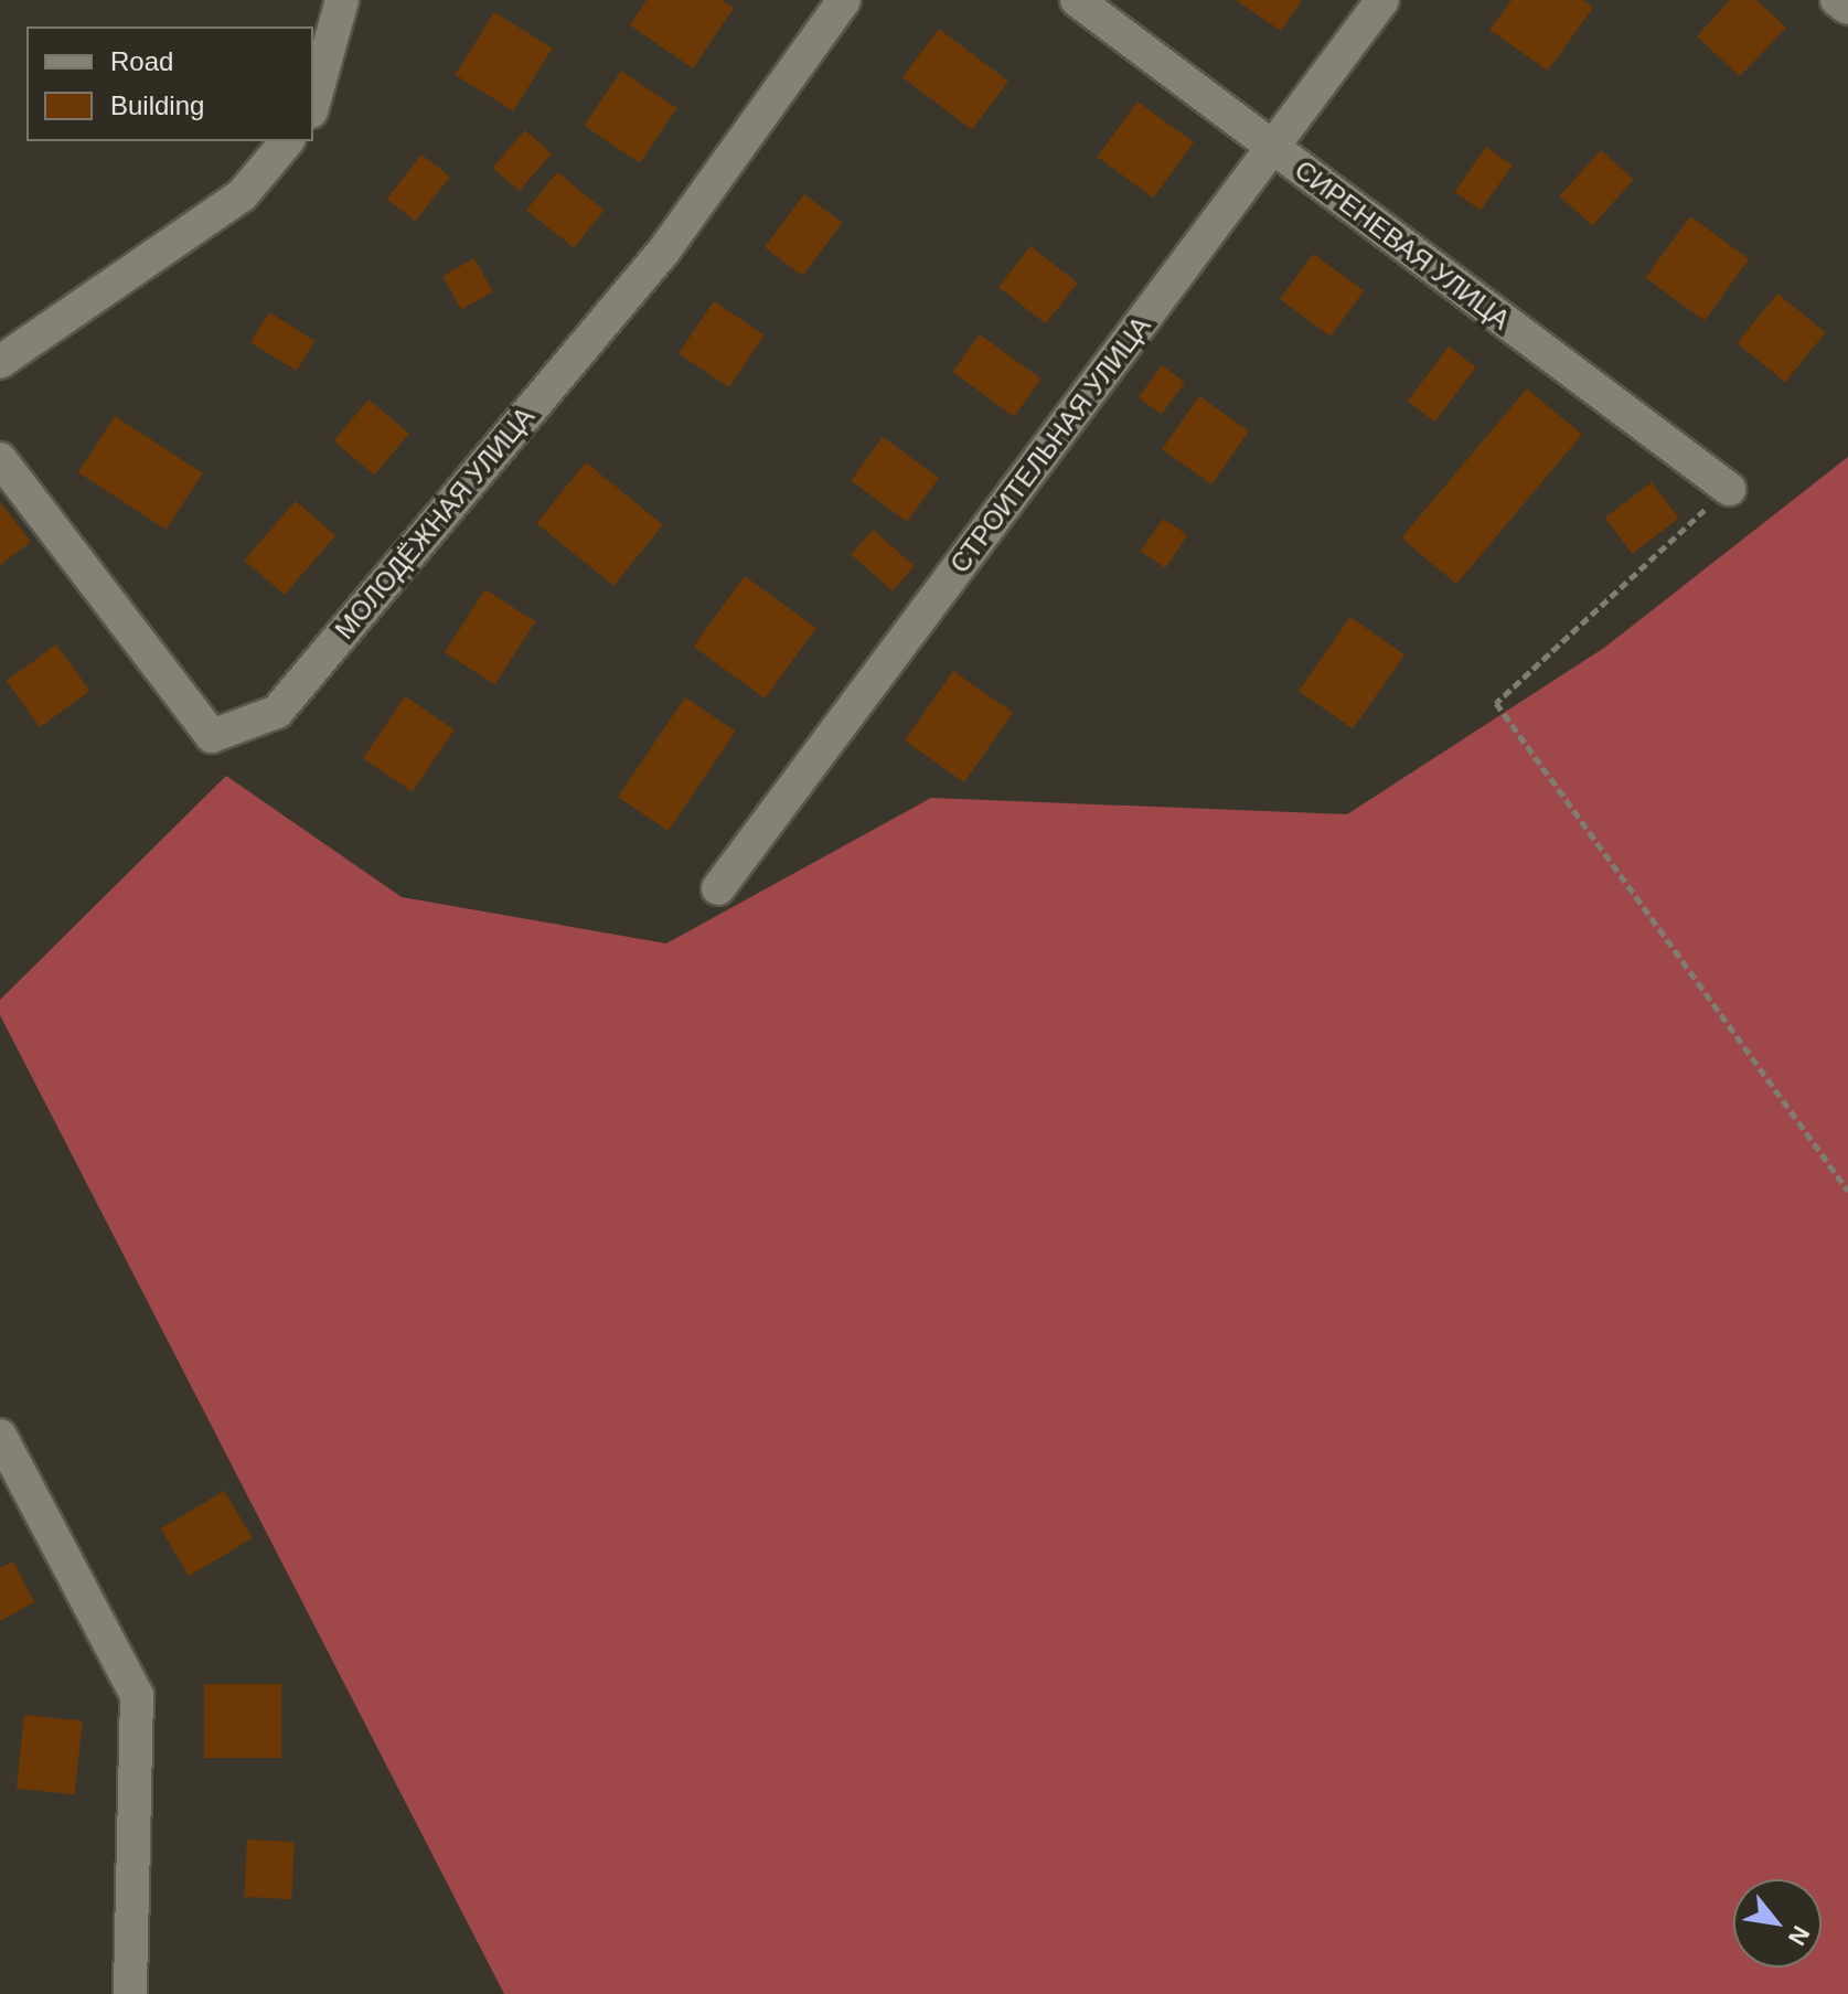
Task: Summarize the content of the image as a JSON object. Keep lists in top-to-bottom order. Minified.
{"streets":{"street":["СИРЕНЕВАЯ УЛИЦА","СТРОИТЕЛЬНАЯ УЛИЦА","МОЛОДЁЖНАЯ УЛИЦА"]},"crossings":[["СИРЕНЕВАЯ УЛИЦА","СТРОИТЕЛЬНАЯ УЛИЦА"]],"legend":["Road","Building"],"north":"bottom right"}
